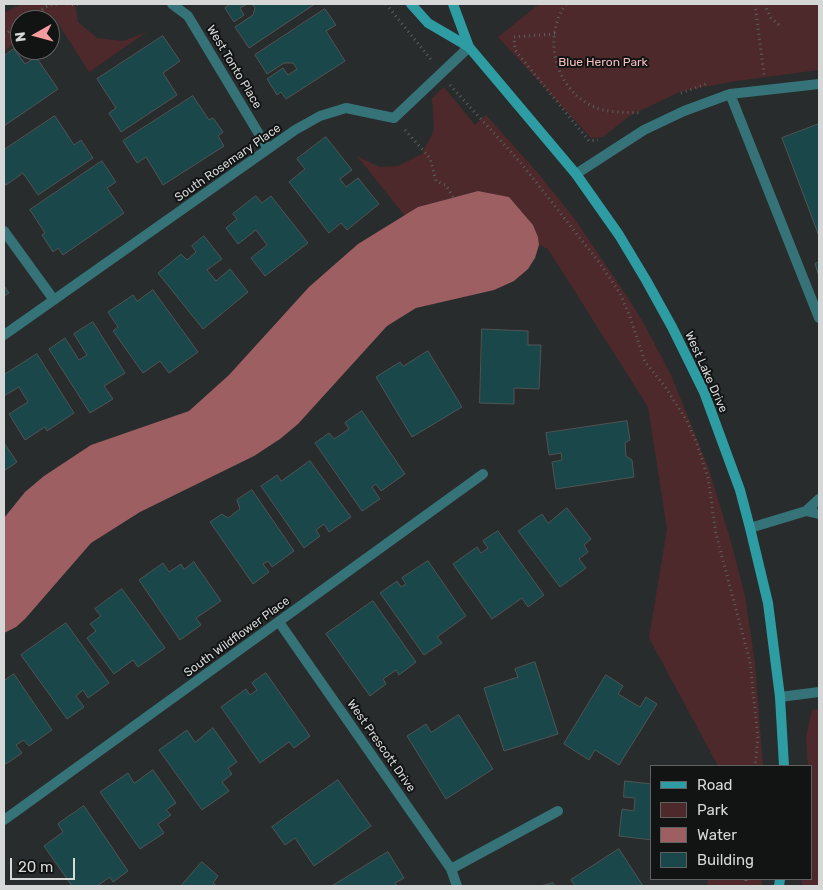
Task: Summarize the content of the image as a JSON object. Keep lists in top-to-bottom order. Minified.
{"streets":{"street":["West Tonto Place","South Rosemary Place","West Lake Drive","South Wildflower Place","West Prescott Drive"]},"crossings":[["West Tonto Place","South Rosemary Place"],["South Wildflower Place","West Prescott Drive"]],"parks":["Blue Heron Park"],"legend":["Road","Park","Water","Building"],"scale_bar":"20 m","north":"left"}
